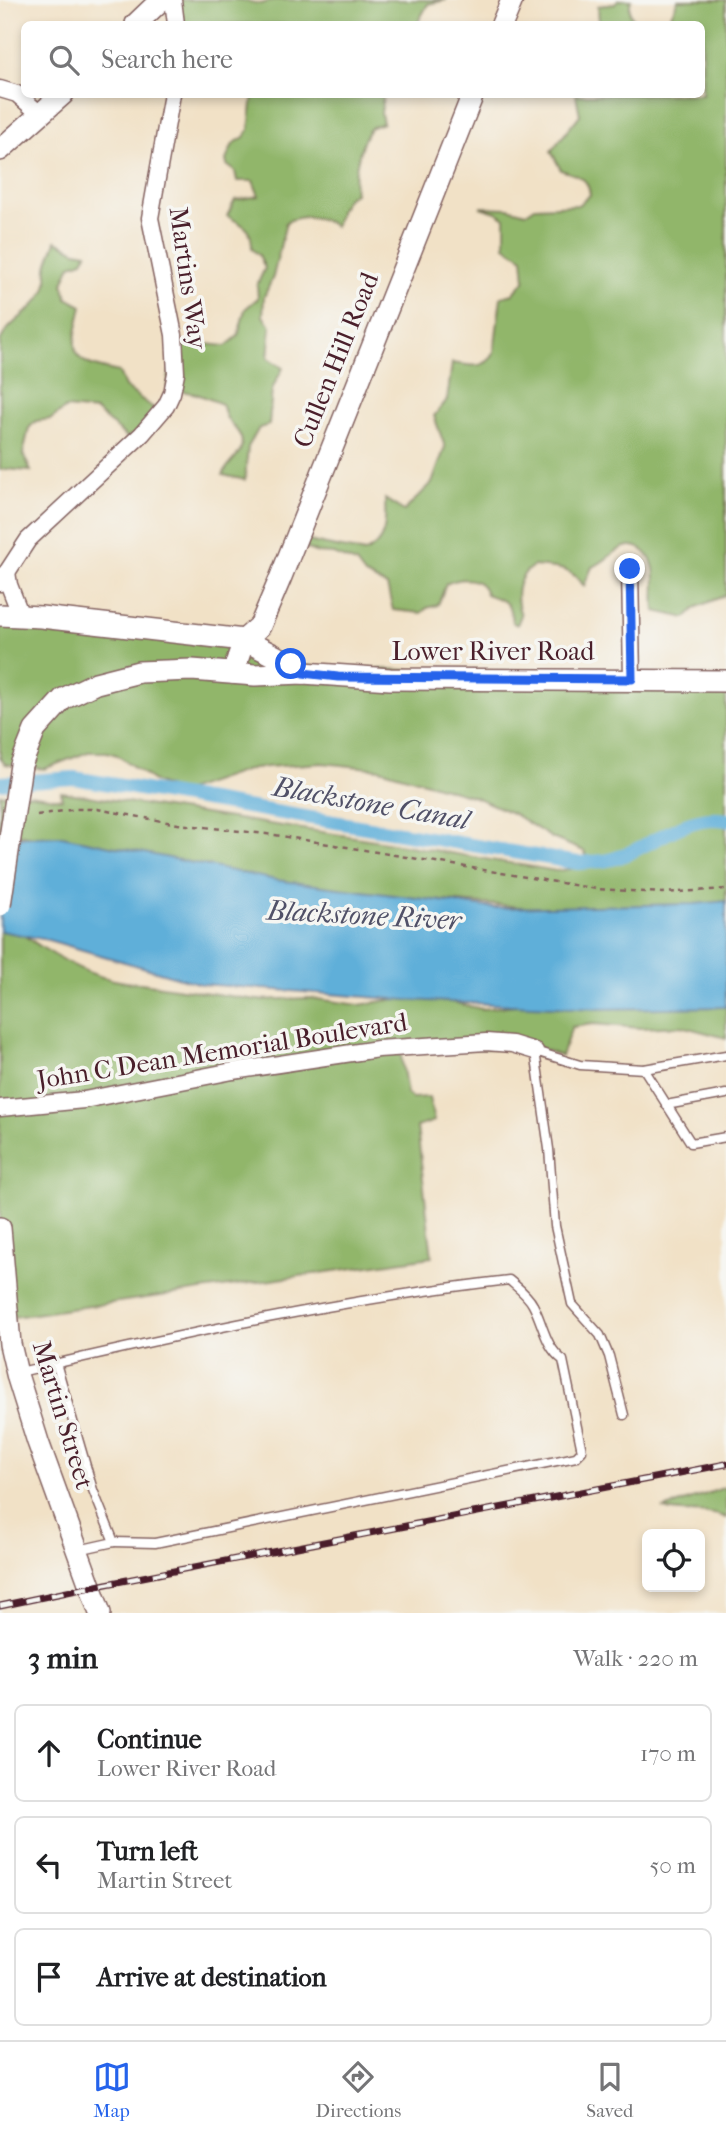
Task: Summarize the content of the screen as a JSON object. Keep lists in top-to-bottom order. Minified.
{"streets":{"street":["Martins Way","Cullen Hill Road","Lower River Road","John C Dean Memorial Boulevard","Martin Street"]},"crossings":[["Martins Way","Lower River Road"],["Cullen Hill Road","Lower River Road"]],"water":["Blackstone Canal","Blackstone River"],"page":{"search":"Search here","heading":["3 min","Walk · 220 m"],"list":[["Continue","Lower River Road","170 m"],["Turn left","Martin Street","50 m"],"Arrive at destination"],"nav":["Map","Directions","Saved"]}}
